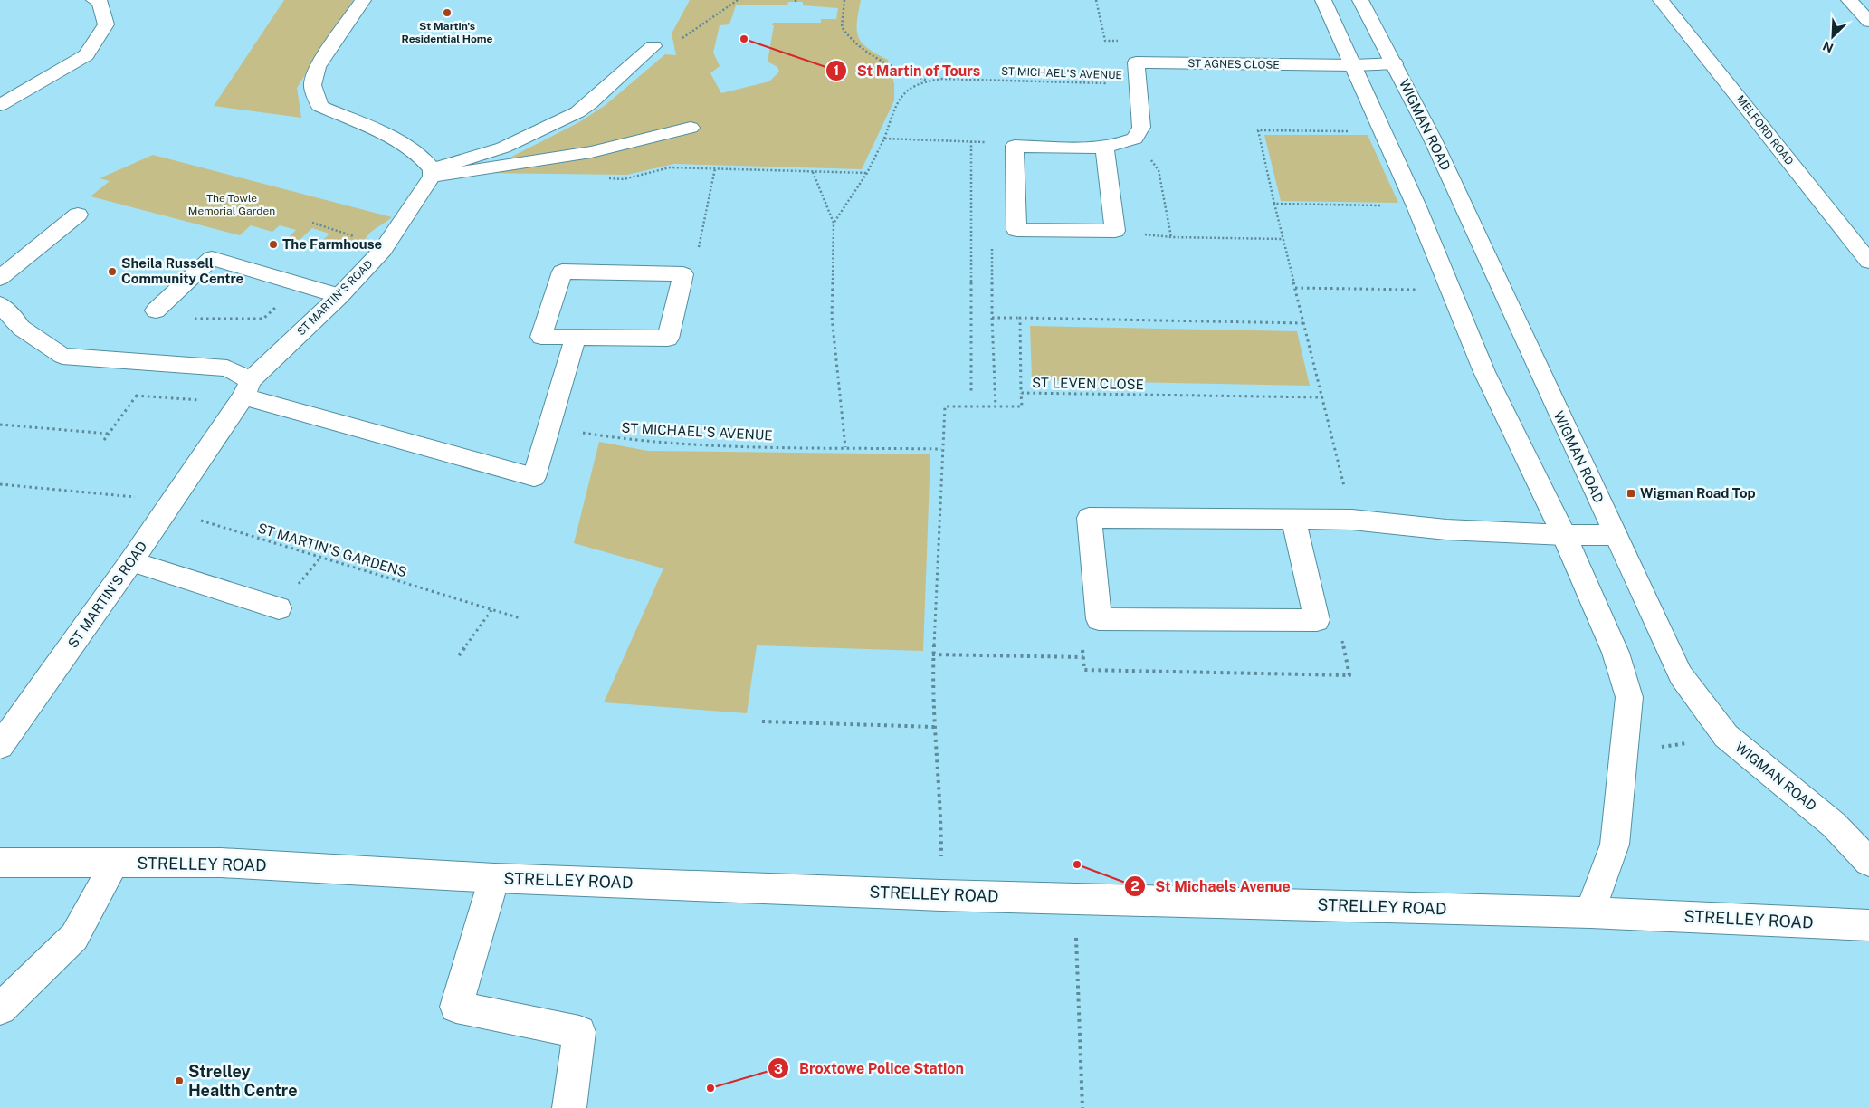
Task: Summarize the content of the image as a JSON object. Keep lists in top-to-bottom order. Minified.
{"streets":{"street":["ST AGNES CLOSE","WIGMAN ROAD","MELFORD ROAD","ST MARTIN'S ROAD","STRELLEY ROAD"],"path":["ST MICHAEL'S AVENUE","ST LEVEN CLOSE","ST MARTIN'S GARDENS"]},"crossings":[["ST AGNES CLOSE","ST MICHAEL'S AVENUE"],["ST AGNES CLOSE","WIGMAN ROAD"],["ST MARTIN'S ROAD","ST MARTIN'S GARDENS"]],"parks":["The Towle Memorial Garden"],"places":{"other":["St Martin's Residential Home","St Martin of Tours","The Farmhouse","Sheila Russell Community Centre","St Michaels Avenue","Strelley Health Centre","Broxtowe Police Station"],"transit":["Wigman Road Top"]},"north":"bottom left"}
